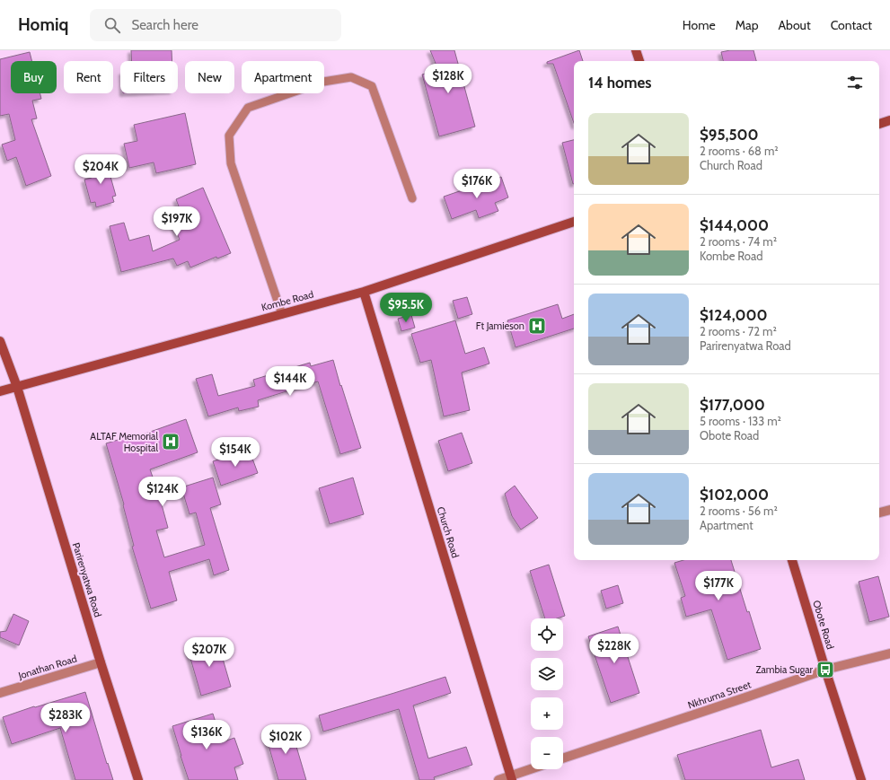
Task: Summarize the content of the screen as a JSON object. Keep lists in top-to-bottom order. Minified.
{"streets":{"street":["Kombe Road","Church Road","Parirenyatwa Road","Obote Road","Jonathan Road","Nkhruma Street"]},"crossings":[["Kombe Road","Church Road"],["Kombe Road","Parirenyatwa Road"],["Parirenyatwa Road","Jonathan Road"],["Obote Road","Nkhruma Street"]],"places":{"hospital":["Ft Jamieson","ALTAF Memorial Hospital"],"bus stop":["Zambia Sugar"]},"page":{"header":"Homiq","search":"Search here","nav":["Home","Map","About","Contact"],"chip":["Buy","Rent","Filters","New","Apartment"],"heading":"14 homes","price":["$128K","$204K","$176K","$197K","$95.5K","$144K","$154K","$124K","$177K","$228K","$207K","$283K","$136K","$102K"],"list":[{"name":"$95,500","note":"2 rooms · 68 m² · Church Road"},{"name":"$144,000","note":"2 rooms · 74 m² · Kombe Road"},{"name":"$124,000","note":"2 rooms · 72 m² · Parirenyatwa Road"},{"name":"$177,000","note":"5 rooms · 133 m² · Obote Road"},{"name":"$102,000","note":"2 rooms · 56 m² · Apartment"}],"map_buttons":["+","−"]}}
